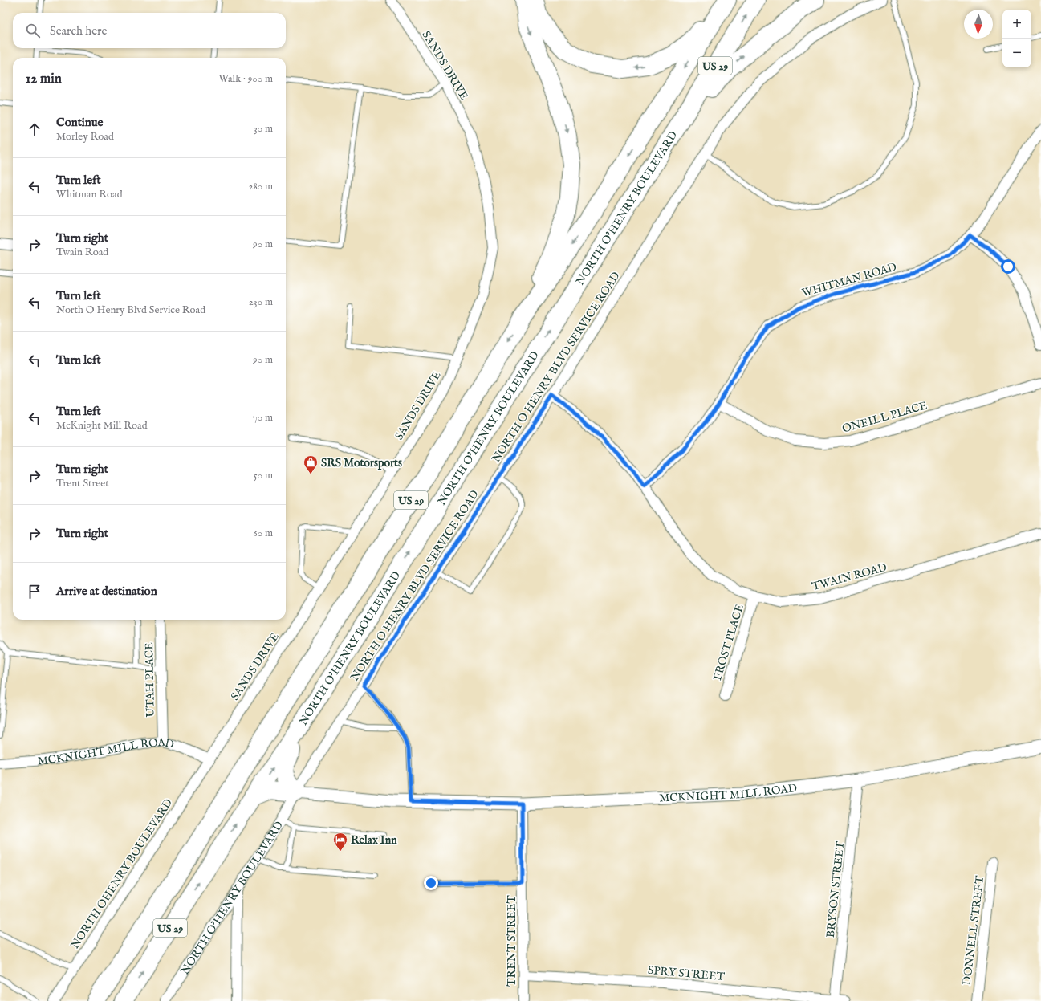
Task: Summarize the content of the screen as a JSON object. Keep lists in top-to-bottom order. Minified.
{"streets":{"highway":["US 29","NORTH O'HENRY BOULEVARD"],"street":["SANDS DRIVE","WHITMAN ROAD","NORTH O HENRY BLVD SERVICE ROAD","ONEILL PLACE","TWAIN ROAD","FROST PLACE","UTAH PLACE","MCKNIGHT MILL ROAD","NORTH OHENRY BOULEVARD","BRYSON STREET","DONNELL STREET","TRENT STREET","SPRY STREET"]},"crossings":[["SANDS DRIVE","MCKNIGHT MILL ROAD"],["SANDS DRIVE","NORTH OHENRY BOULEVARD"],["NORTH O'HENRY BOULEVARD","NORTH O HENRY BLVD SERVICE ROAD"],["NORTH O'HENRY BOULEVARD","MCKNIGHT MILL ROAD"],["WHITMAN ROAD","ONEILL PLACE"],["WHITMAN ROAD","TWAIN ROAD"],["NORTH O HENRY BLVD SERVICE ROAD","TWAIN ROAD"],["NORTH O HENRY BLVD SERVICE ROAD","MCKNIGHT MILL ROAD"],["TWAIN ROAD","FROST PLACE"],["UTAH PLACE","MCKNIGHT MILL ROAD"],["MCKNIGHT MILL ROAD","NORTH OHENRY BOULEVARD"],["MCKNIGHT MILL ROAD","BRYSON STREET"],["MCKNIGHT MILL ROAD","TRENT STREET"],["BRYSON STREET","SPRY STREET"],["TRENT STREET","SPRY STREET"]],"places":{"shop":["SRS Motorsports"],"hotel":["Relax Inn"]},"north":"bottom","page":{"map_buttons":["+","−"],"search":"Search here","heading":["12 min","Walk · 900 m"],"list":[["Continue","Morley Road","30 m"],["Turn left","Whitman Road","280 m"],["Turn right","Twain Road","90 m"],["Turn left","North O Henry Blvd Service Road","230 m"],["Turn left","90 m"],["Turn left","McKnight Mill Road","70 m"],["Turn right","Trent Street","50 m"],["Turn right","60 m"],"Arrive at destination"]}}
